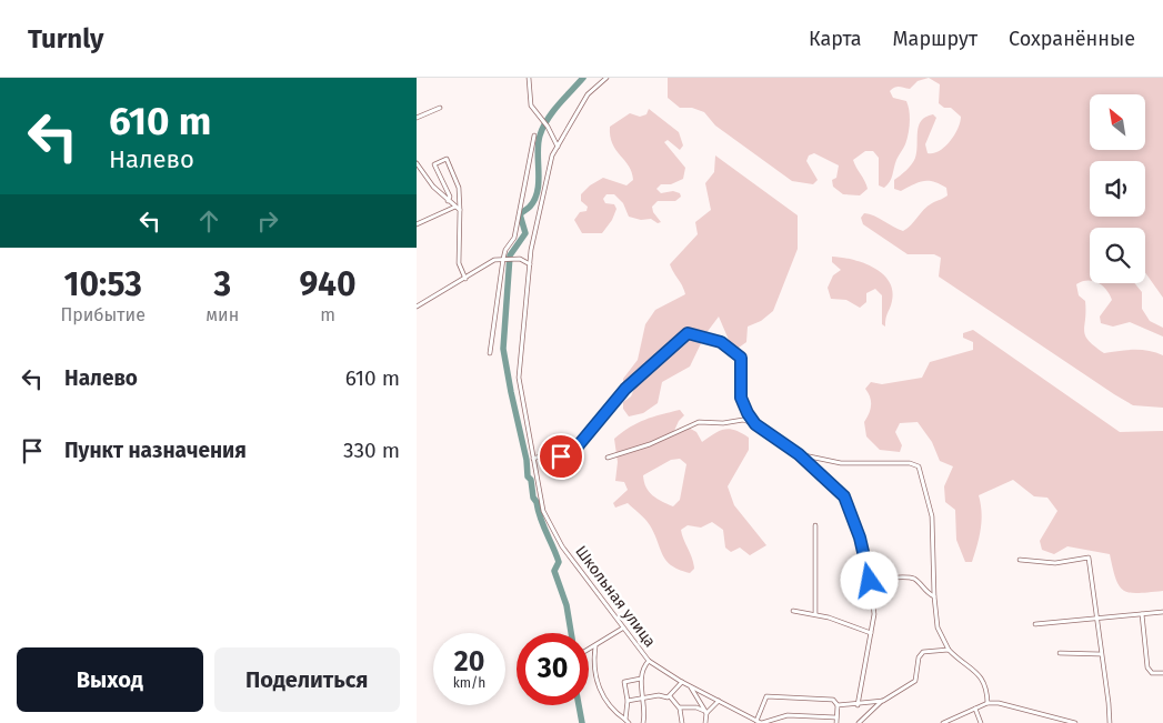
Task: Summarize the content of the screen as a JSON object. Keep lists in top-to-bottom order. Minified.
{"streets":{"street":["Школьная улица"]},"north":"top left","page":{"header":"Turnly","nav":["Карта","Маршрут","Сохранённые"],"turn":["610 m","Налево"],"eta":["10:53","Прибытие","3","мин","940","m"],"list":[{"name":"Налево","value":"610 m"},{"name":"Пункт назначения","value":"330 m"}],"speed":"20 km/h","limit":"30","buttons":["Выход","Поделиться"]}}
